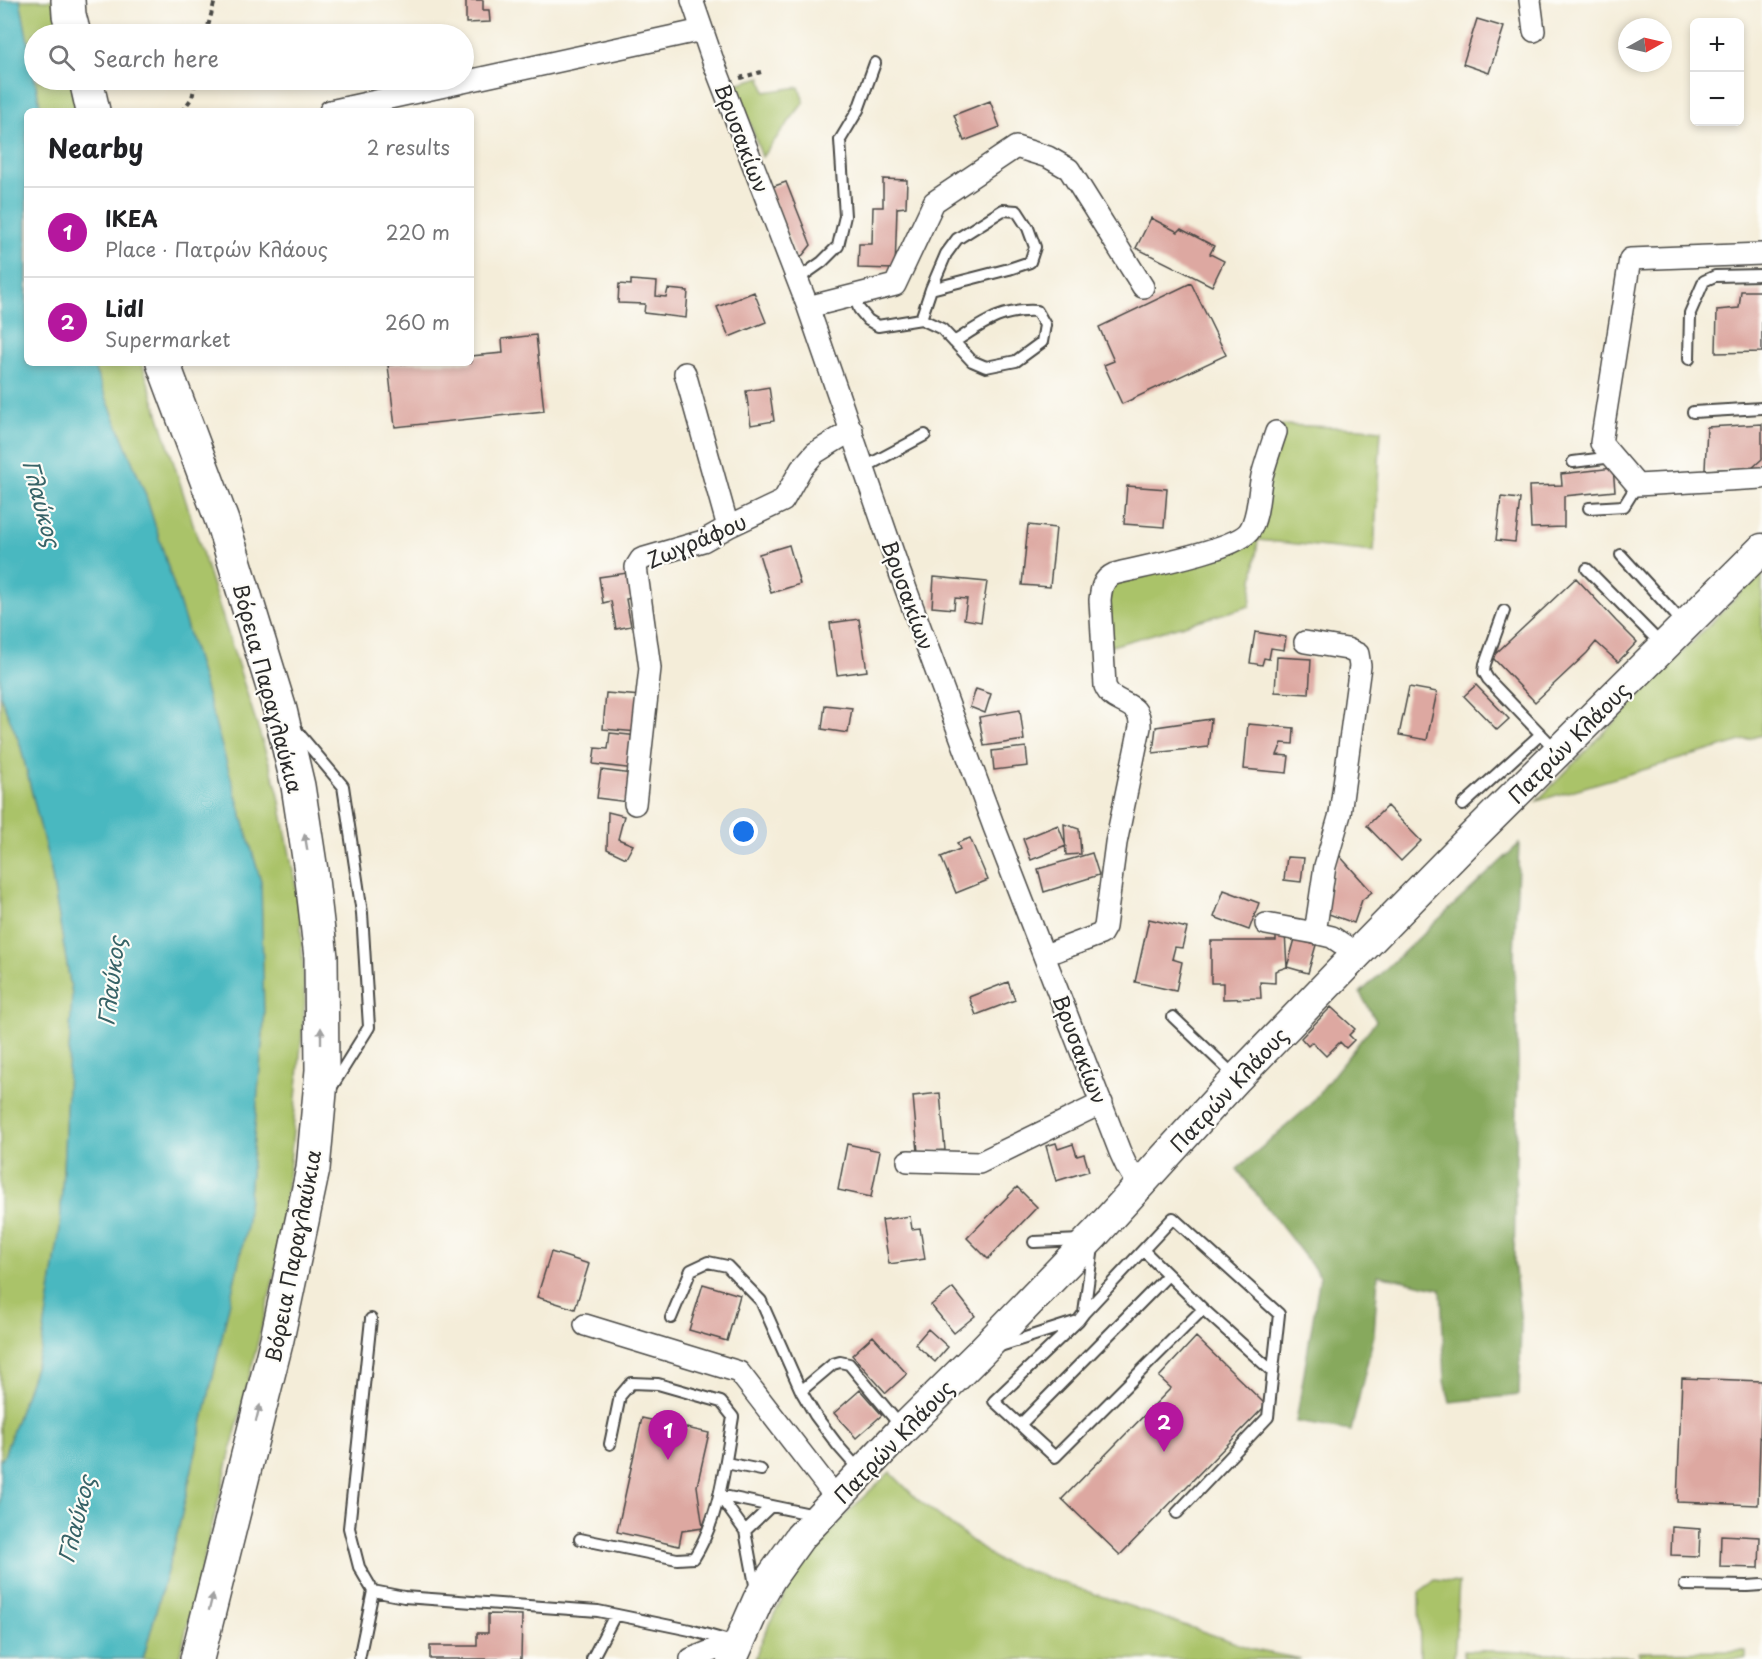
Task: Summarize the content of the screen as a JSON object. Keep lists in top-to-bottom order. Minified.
{"streets":{"main road":["Βόρεια Παραγλαύκια","Πατρών Κλάους"],"street":["Βρυσακίων","Ζωγράφου"]},"crossings":[["Βρυσακίων","Ζωγράφου"],["Βρυσακίων","Πατρών Κλάους"]],"one_way":["Βόρεια Παραγλαύκια"],"water":["Γλαύκος"],"north":"right","page":{"map_buttons":["+","−"],"search":"Search here","heading":["Nearby","2 results"],"list":[{"mark":"1","name":"IKEA","note":"Place · Πατρών Κλάους","value":"220 m"},{"mark":"2","name":"Lidl","note":"Supermarket","value":"260 m"}],"pins":["2","1"]}}
